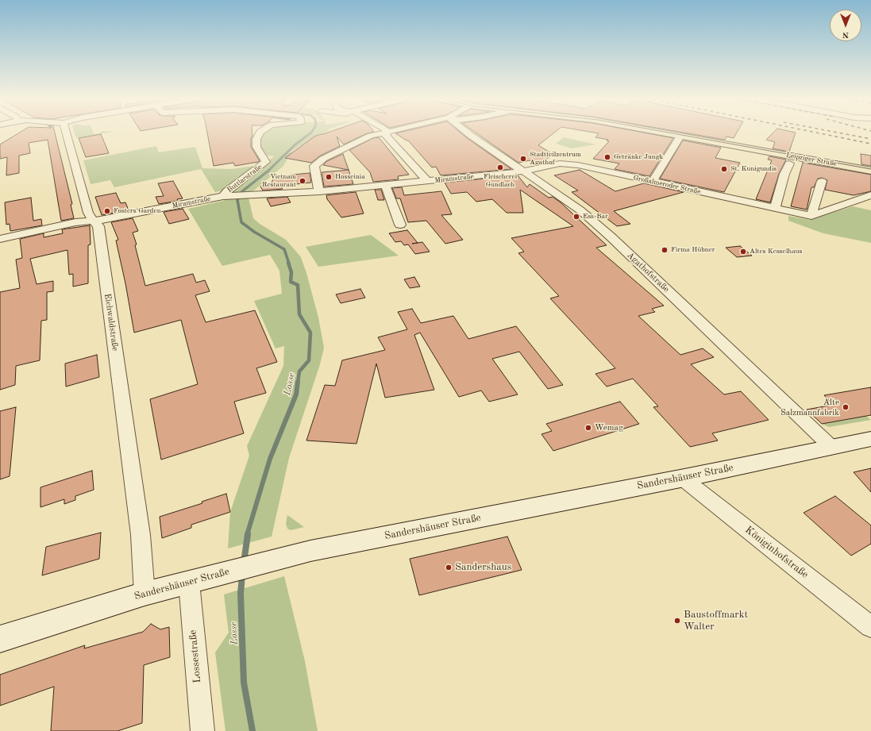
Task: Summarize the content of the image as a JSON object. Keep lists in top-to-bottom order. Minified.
{"streets":{"main road":["Leipziger Straße","Sandershäuser Straße"],"street":["Buttlarstraße","Miramstraße","Großalmeroder Straße","Agathofstraße","Eichwaldstraße","Königinhofstraße","Lossestraße"]},"crossings":[["Buttlarstraße","Miramstraße"],["Miramstraße","Großalmeroder Straße"],["Miramstraße","Agathofstraße"],["Miramstraße","Eichwaldstraße"],["Großalmeroder Straße","Agathofstraße"],["Agathofstraße","Sandershäuser Straße"],["Eichwaldstraße","Sandershäuser Straße"],["Sandershäuser Straße","Königinhofstraße"],["Sandershäuser Straße","Lossestraße"]],"water":["Losse"],"places":["Getränke Jungk","Stadtteilzentrum Agathof","Fleischerei Gundlach","St. Kunigundis","Hosseinia","Vietnam Restaurant","Fosters Garden","Ess-Bar","Firma Hübner","Altes Kesselhaus","Alte Salzmannfabrik","Wemag","Sandershaus","Baustoffmarkt Walter"],"north":"bottom"}
